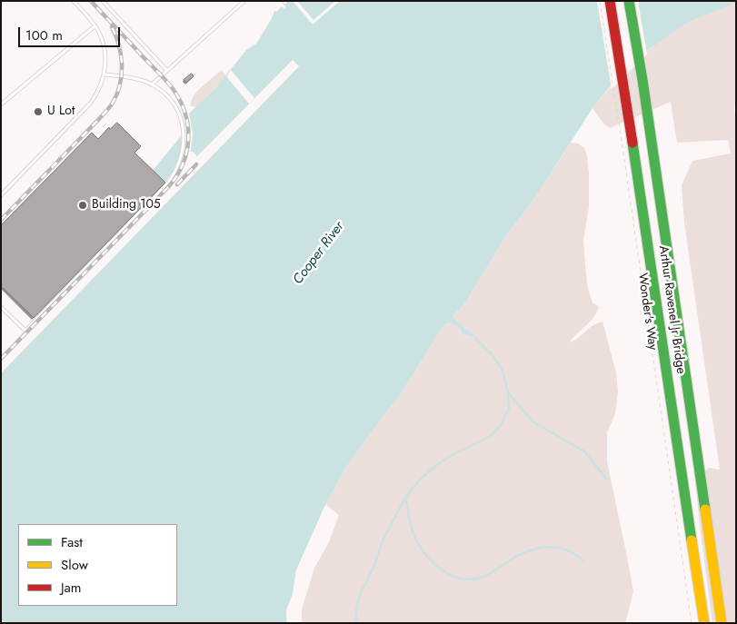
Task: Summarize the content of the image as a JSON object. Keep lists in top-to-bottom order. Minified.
{"streets":{"highway":["Arthur Ravenel Jr Bridge"],"path":["Wonder's Way"]},"water":["Cooper River"],"places":["U Lot","Building 105"],"legend":["Fast","Slow","Jam"],"scale_bar":"100 m"}
